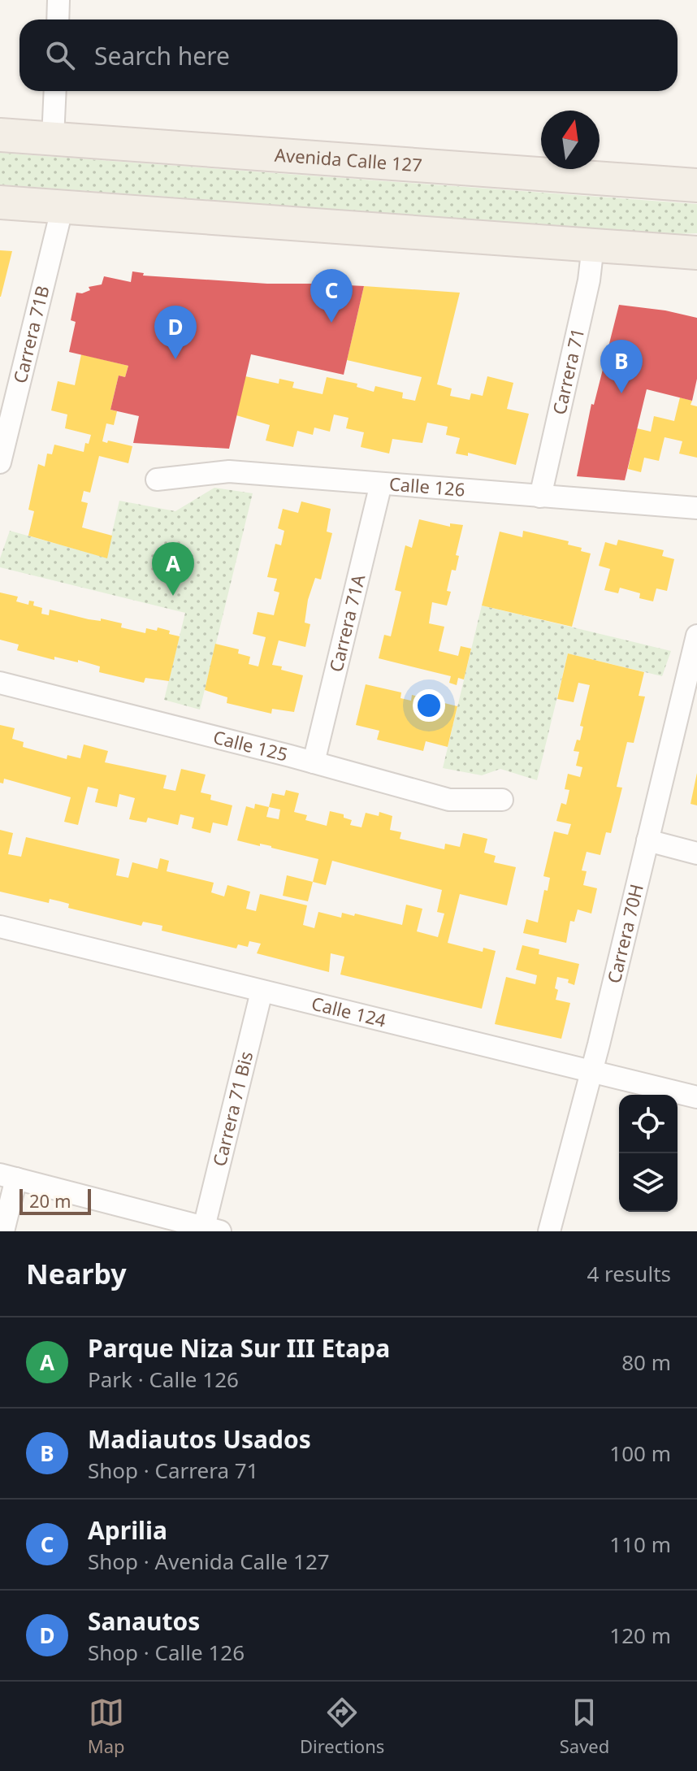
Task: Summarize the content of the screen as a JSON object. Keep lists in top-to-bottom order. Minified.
{"streets":{"main road":["Avenida Calle 127"],"street":["Carrera 71B","Carrera 71","Calle 126","Carrera 71A","Calle 125","Carrera 70H","Calle 124","Carrera 71 Bis"]},"crossings":[["Carrera 71","Calle 126"],["Calle 126","Carrera 71A"],["Carrera 71A","Calle 125"],["Carrera 70H","Calle 124"],["Calle 124","Carrera 71 Bis"]],"scale_bar":"20 m","north":"top","page":{"search":"Search here","pins":["C","D","B","A"],"scale":"20 m","heading":["Nearby","4 results"],"list":[{"mark":"A","name":"Parque Niza Sur III Etapa","note":"Park · Calle 126","value":"80 m"},{"mark":"B","name":"Madiautos Usados","note":"Shop · Carrera 71","value":"100 m"},{"mark":"C","name":"Aprilia","note":"Shop · Avenida Calle 127","value":"110 m"},{"mark":"D","name":"Sanautos","note":"Shop · Calle 126","value":"120 m"}],"nav":["Map","Directions","Saved"]}}
